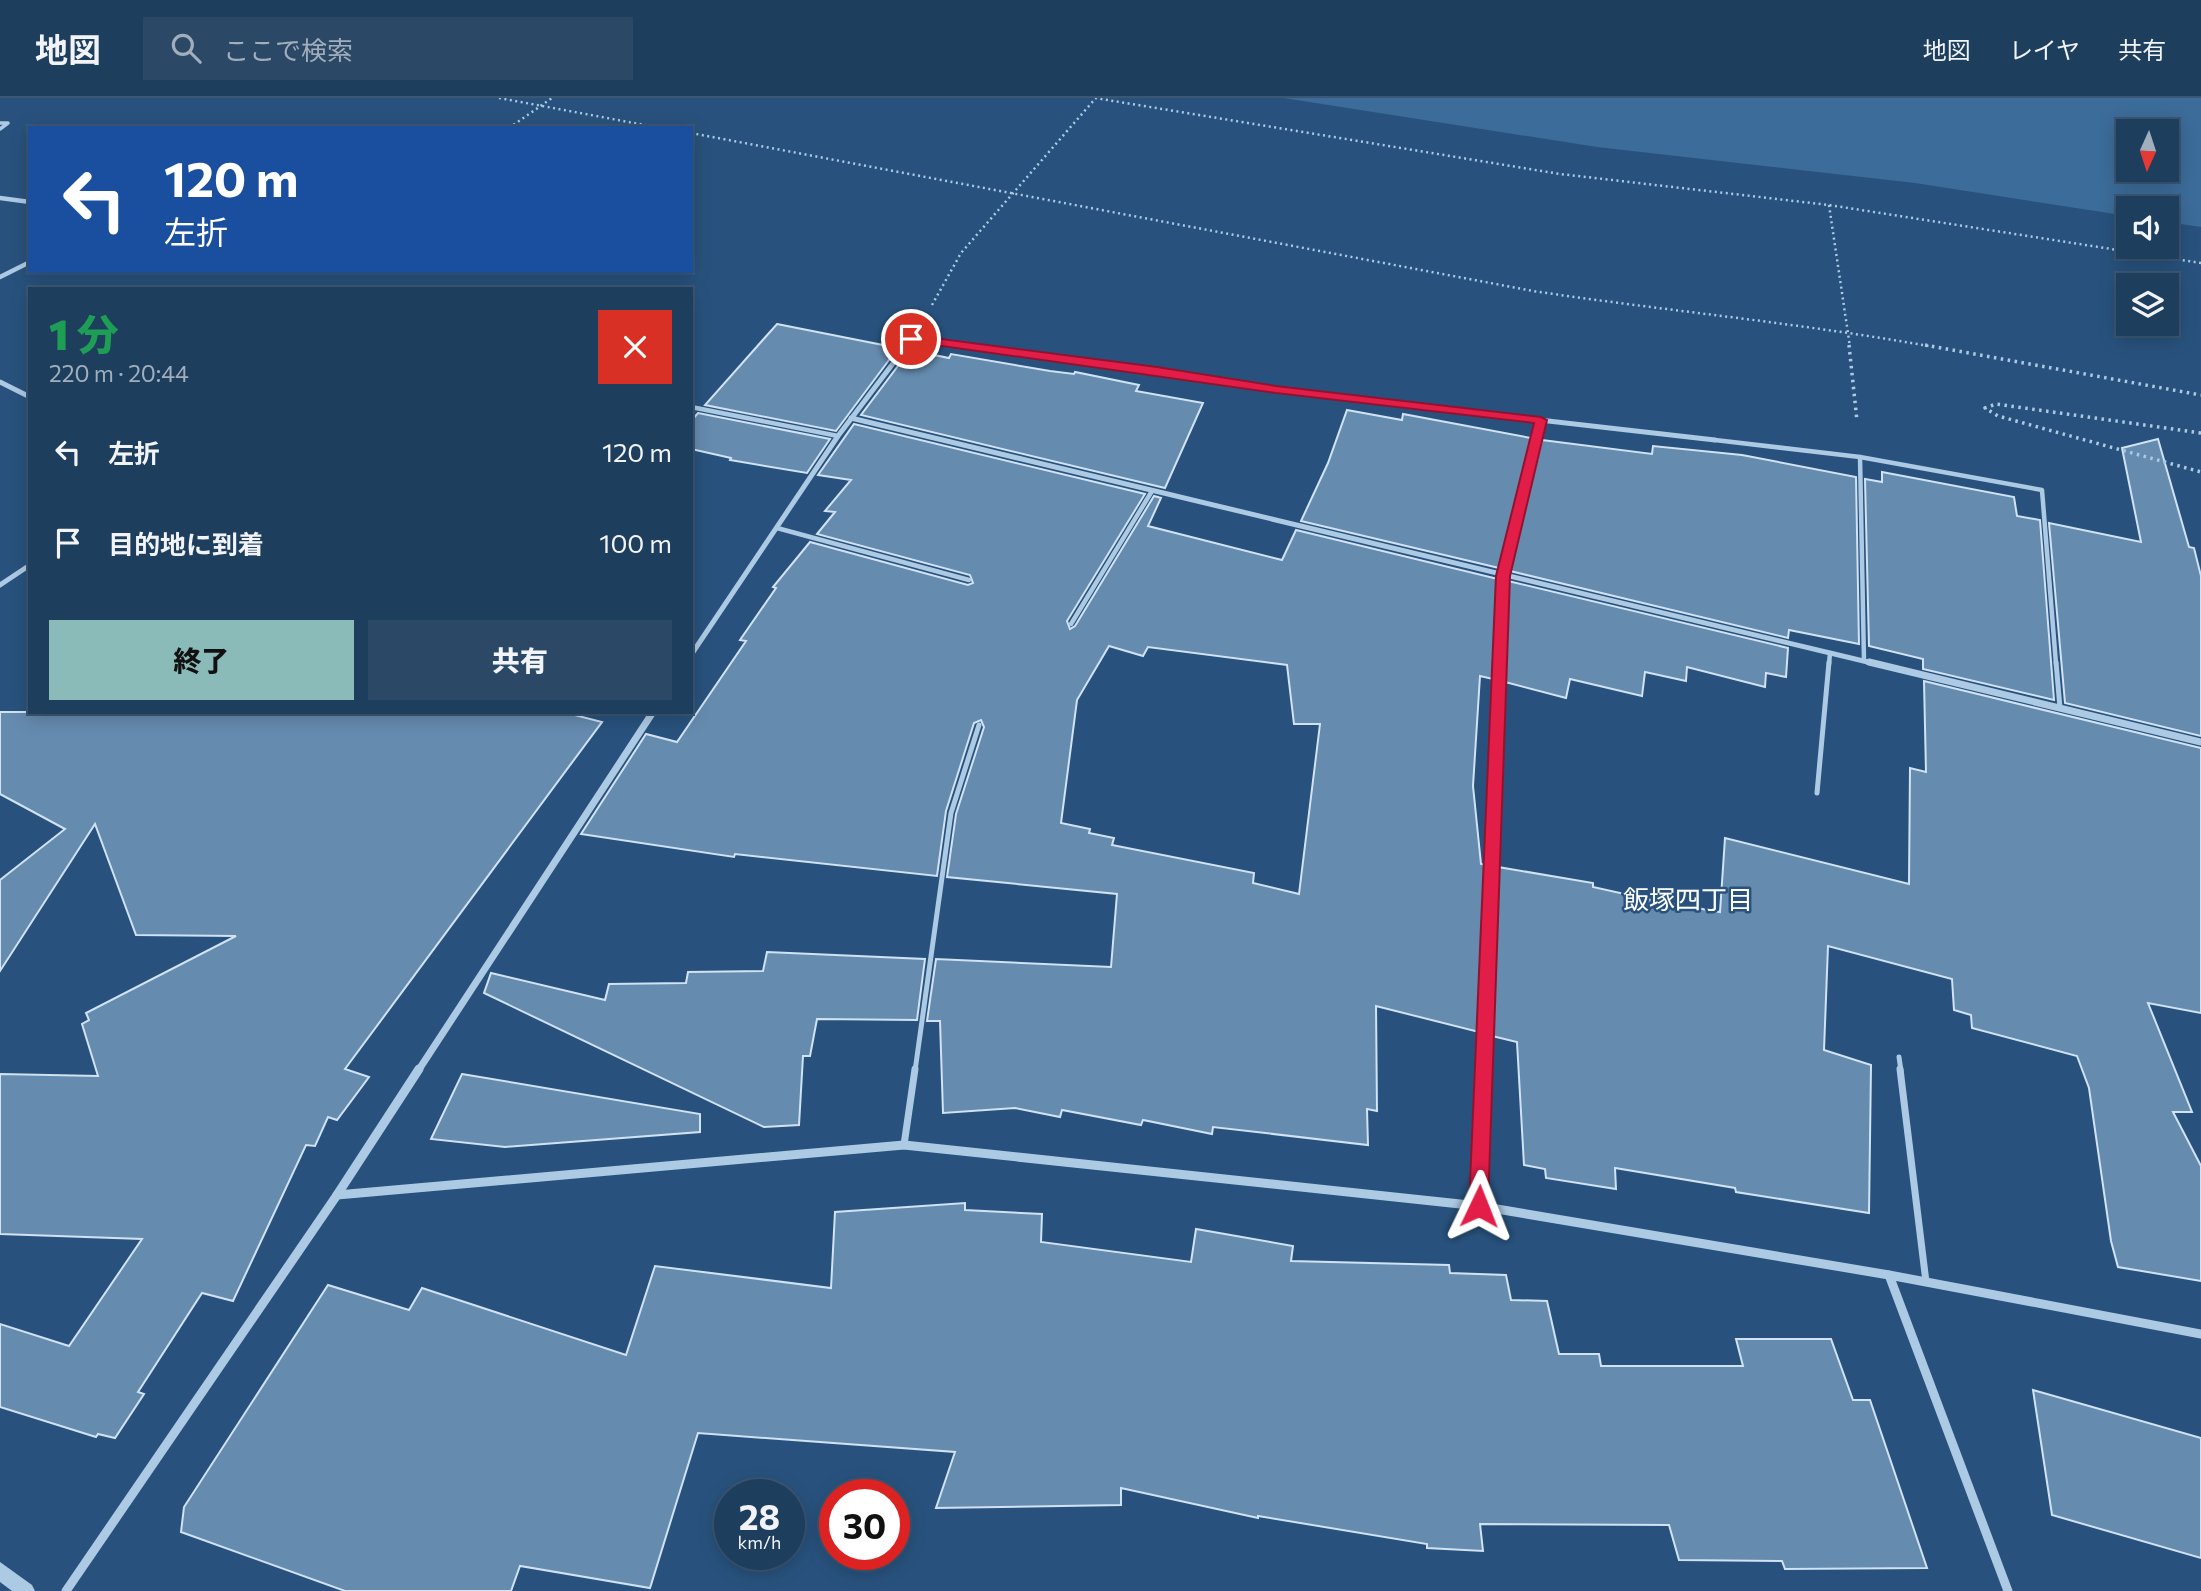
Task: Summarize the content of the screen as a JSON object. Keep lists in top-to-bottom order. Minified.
{"districts":["飯塚四丁目"],"north":"bottom","page":{"header":"地図","search":"ここで検索","nav":["地図","レイヤ","共有"],"turn":["120 m","左折"],"heading":["1 分","220 m · 20:44"],"list":[{"name":"左折","value":"120 m"},{"name":"目的地に到着","value":"100 m"}],"buttons":["終了","共有"],"speed":"28 km/h","limit":"30"}}
